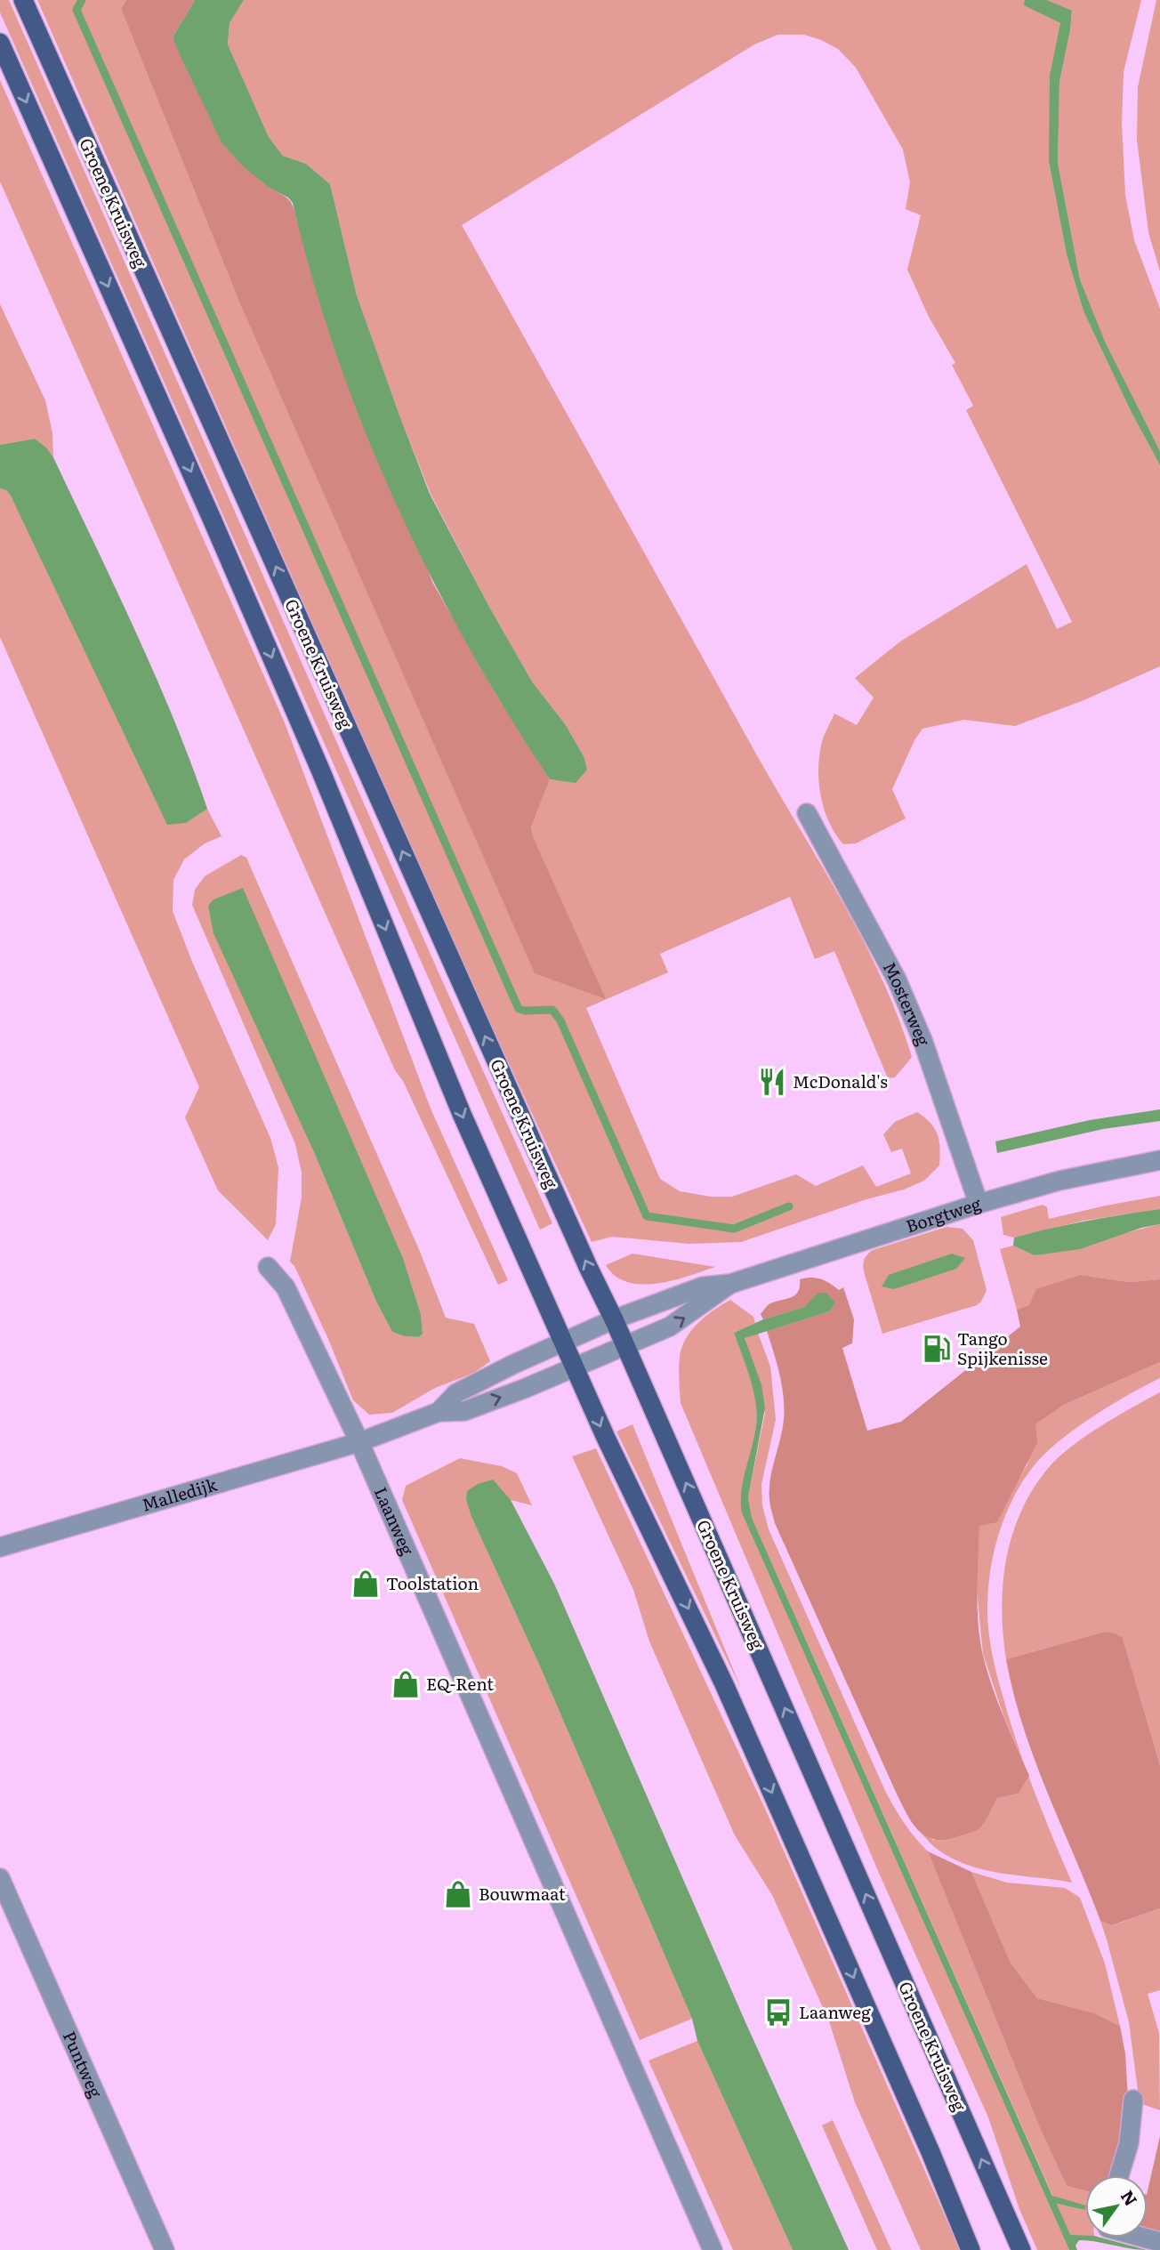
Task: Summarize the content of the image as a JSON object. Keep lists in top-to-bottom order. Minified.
{"streets":{"main road":["Groene Kruisweg"],"street":["Mosterweg","Borgtweg","Malledijk","Laanweg","Puntweg"]},"crossings":[["Groene Kruisweg","Borgtweg"],["Mosterweg","Borgtweg"],["Borgtweg","Malledijk"],["Malledijk","Laanweg"]],"places":{"restaurant":["McDonald's"],"fuel station":["Tango Spijkenisse"],"shop":["Toolstation","EQ-Rent","Bouwmaat"],"bus stop":["Laanweg"]},"north":"top right"}
